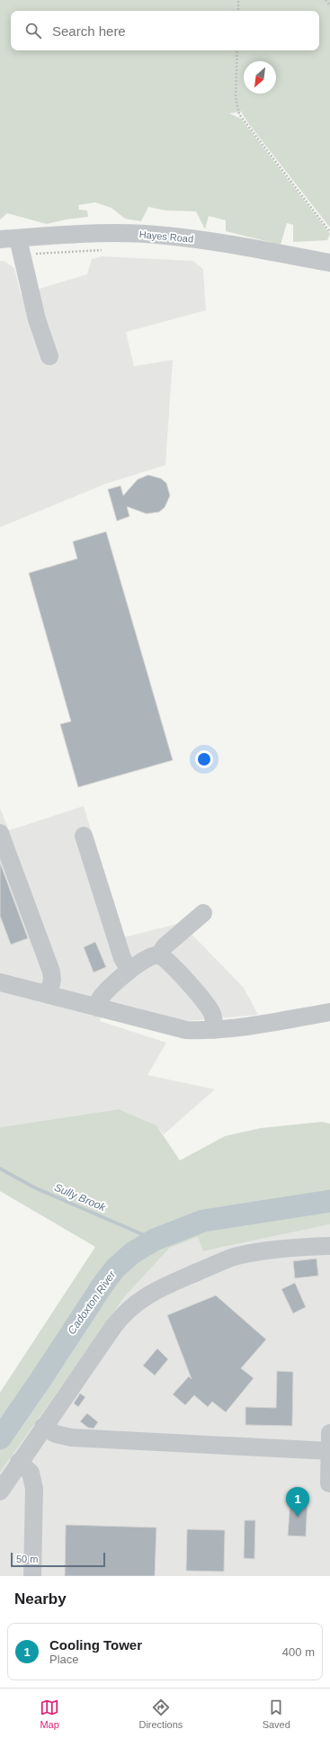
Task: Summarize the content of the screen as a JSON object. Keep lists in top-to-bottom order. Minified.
{"streets":{"street":["Hayes Road"]},"water":["Sully Brook","Cadoxton River"],"scale_bar":"50 m","north":"bottom left","page":{"search":"Search here","pins":"1","scale":"50 m","heading":"Nearby","list":[{"mark":"1","name":"Cooling Tower","note":"Place","value":"400 m"}],"nav":["Map","Directions","Saved"]}}
